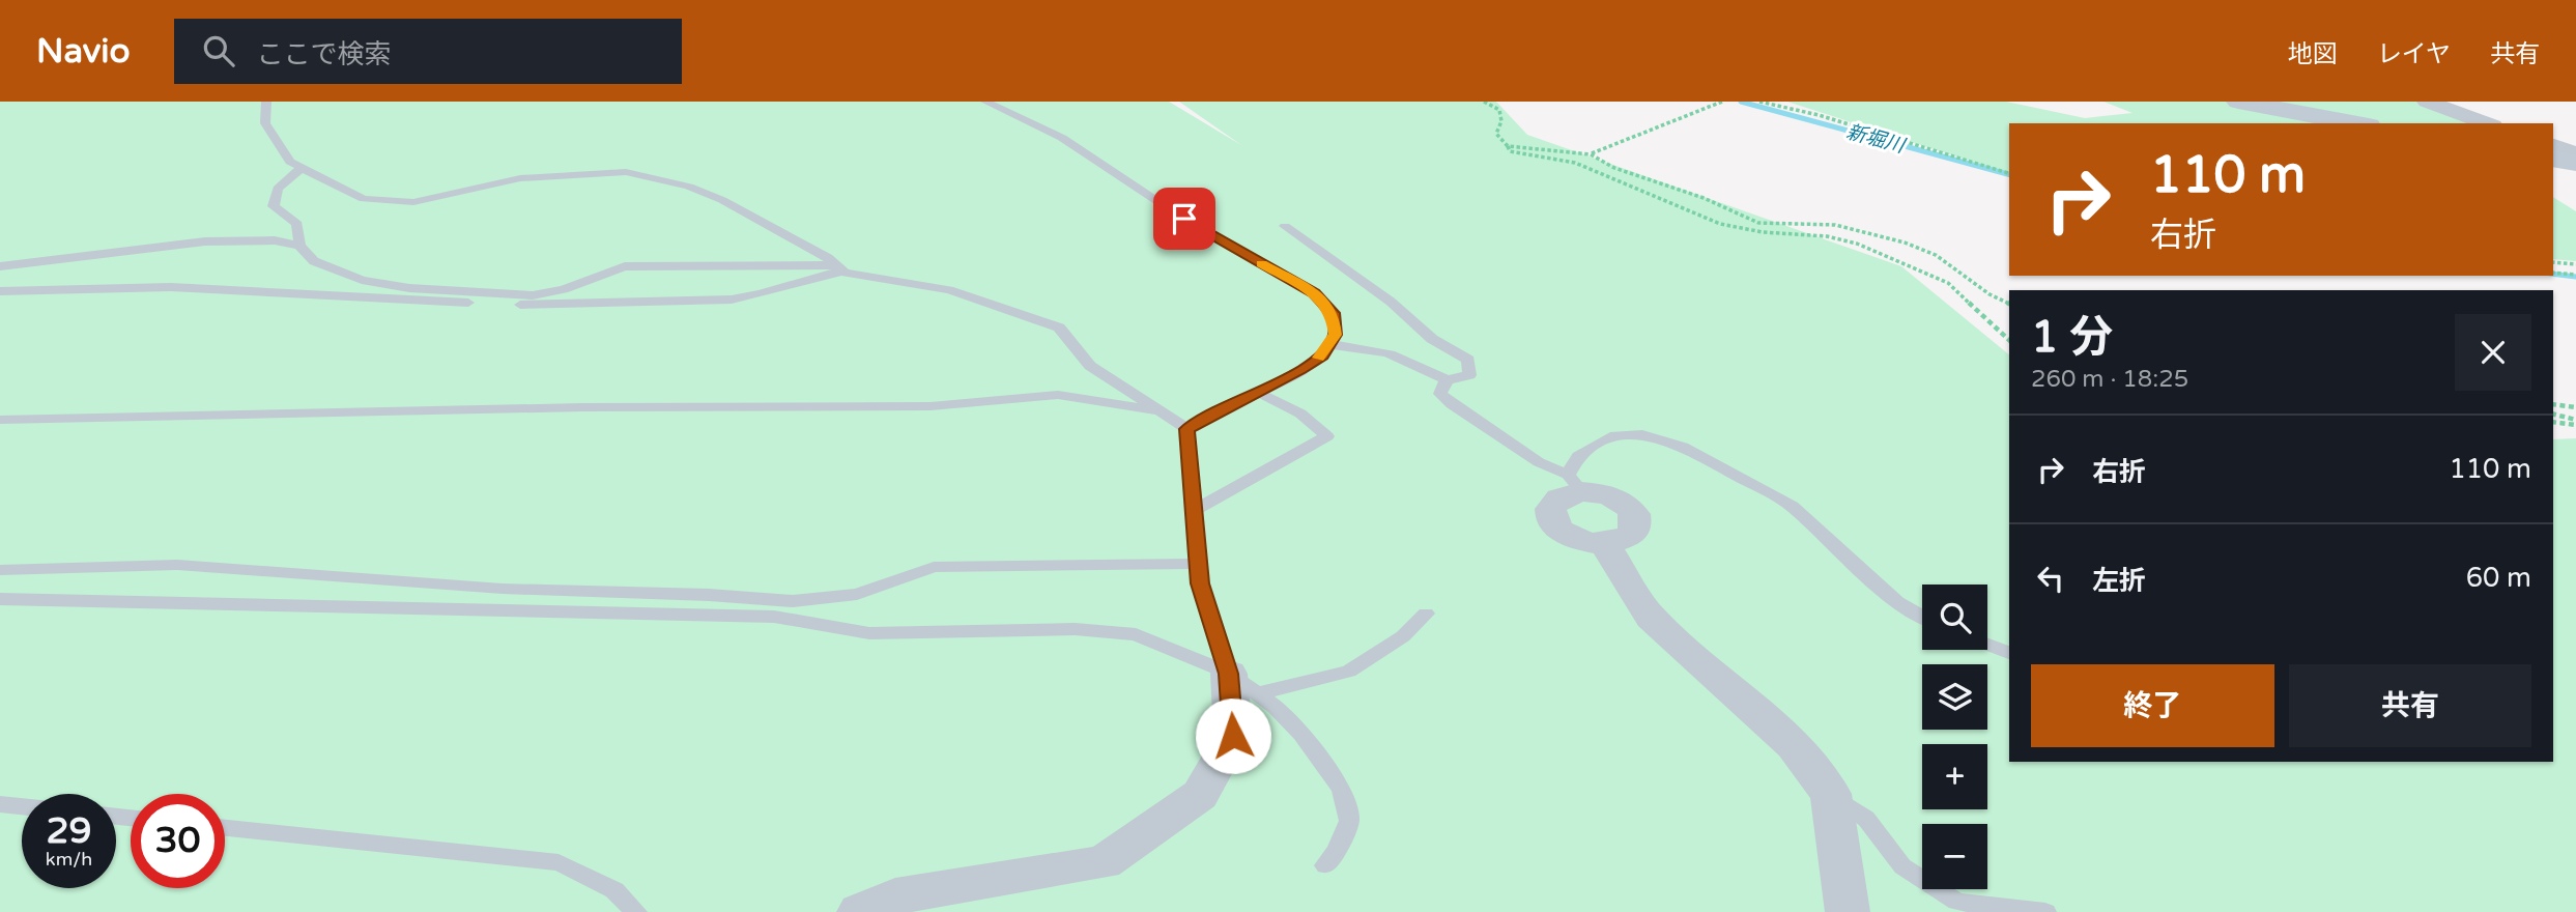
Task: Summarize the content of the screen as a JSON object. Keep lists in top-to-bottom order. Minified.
{"water":["新堀川"],"page":{"header":"Navio","search":"ここで検索","nav":["地図","レイヤ","共有"],"turn":["110 m","右折"],"heading":["1 分","260 m · 18:25"],"list":[{"name":"右折","value":"110 m"},{"name":"左折","value":"60 m"}],"map_buttons":["+","−"],"buttons":["終了","共有"],"speed":"29 km/h","limit":"30"}}
